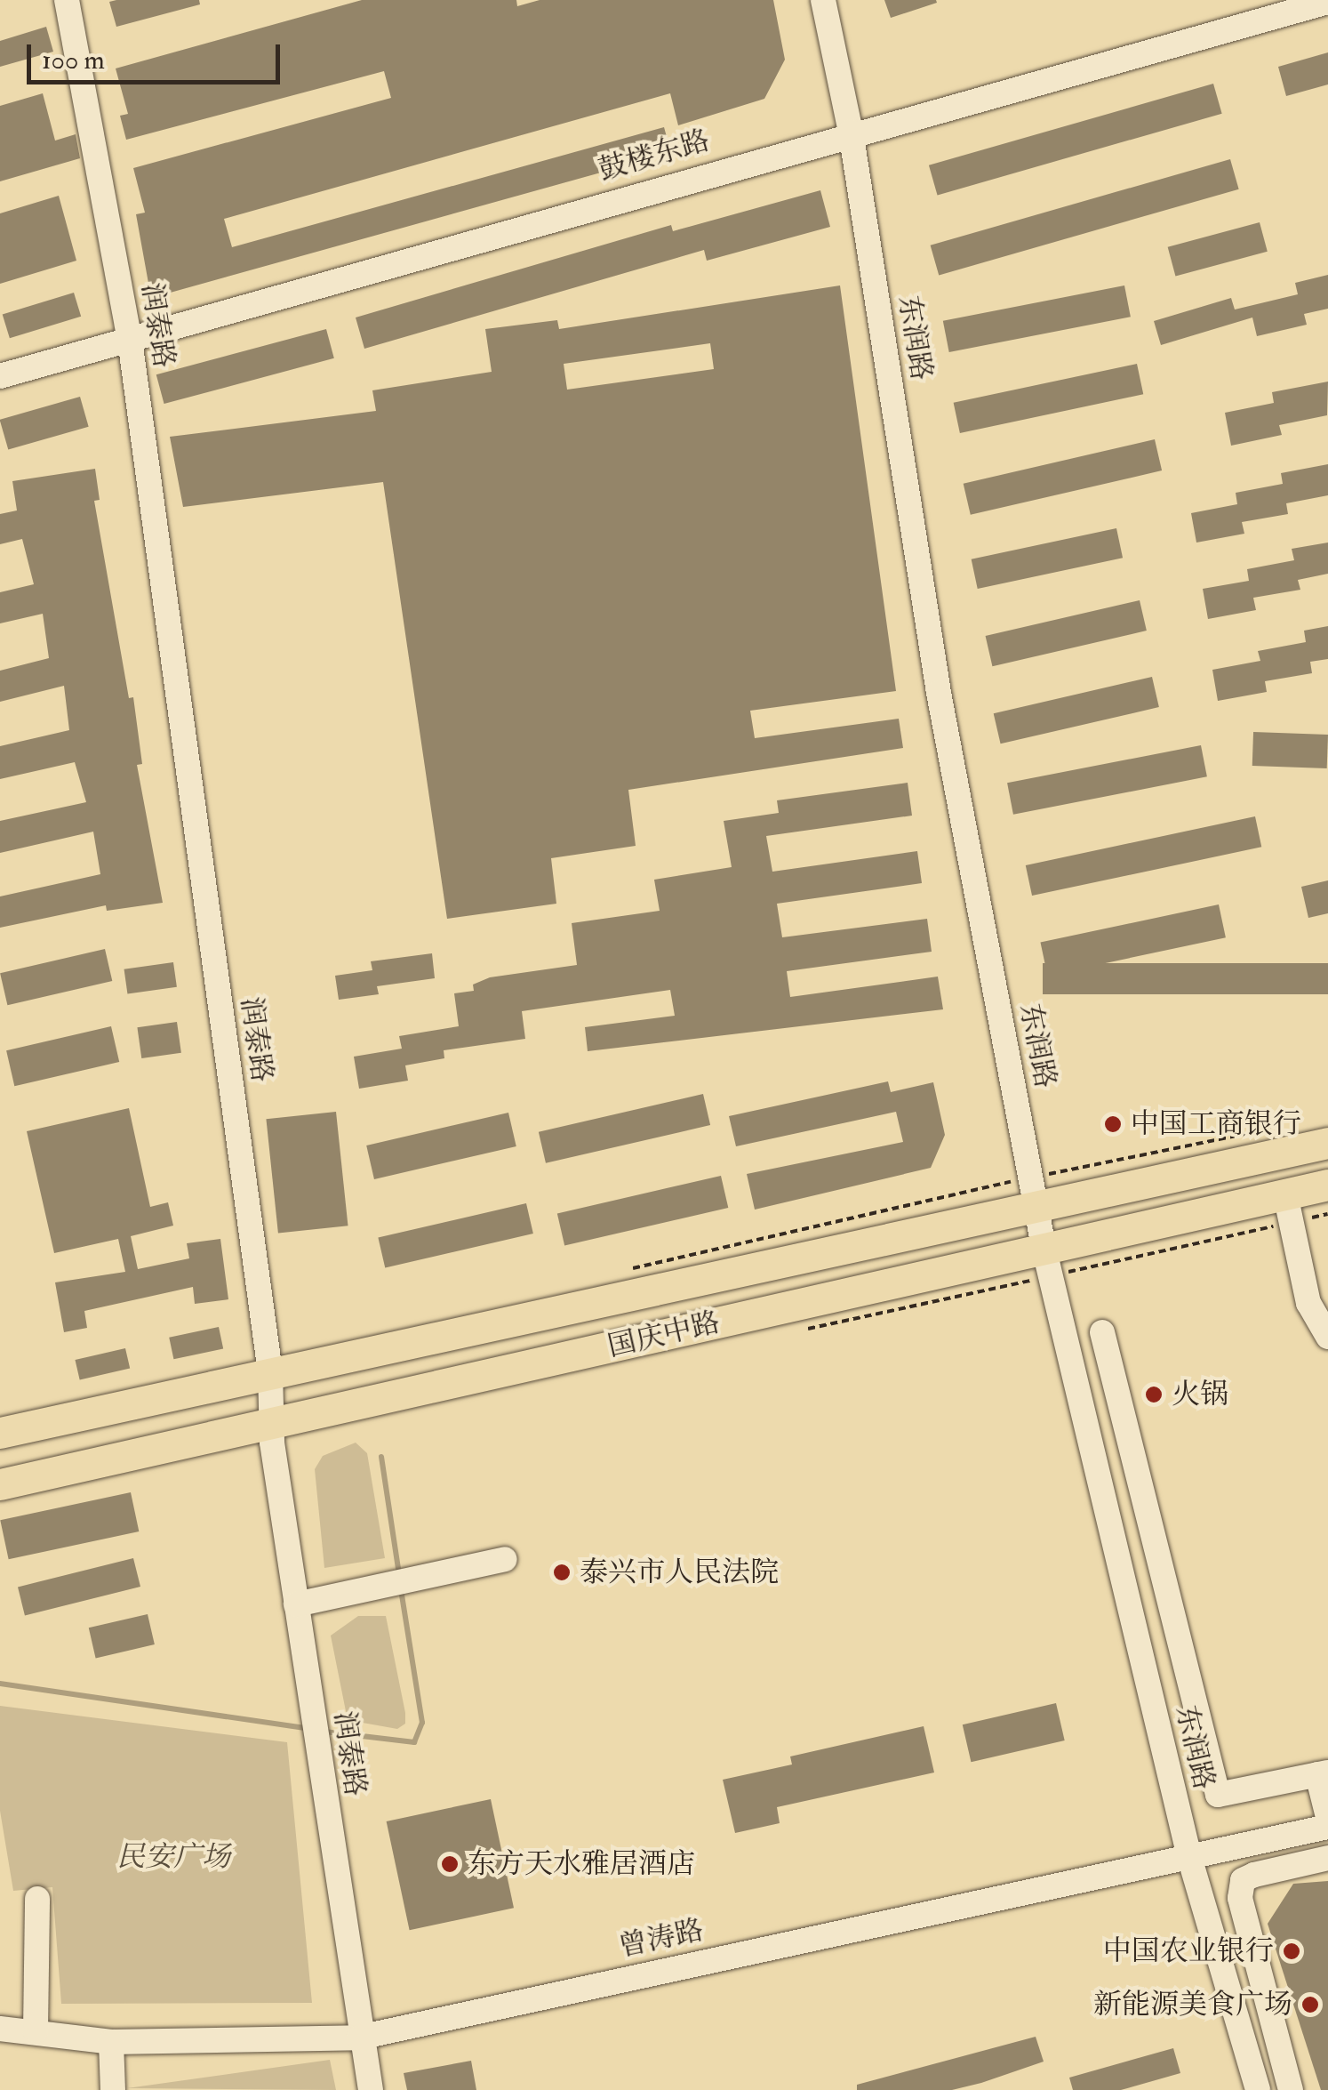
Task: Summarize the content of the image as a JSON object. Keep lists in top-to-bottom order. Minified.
{"streets":{"main road":["国庆中路"],"street":["鼓楼东路","润泰路","东润路","曾涛路"]},"crossings":[["鼓楼东路","润泰路"],["鼓楼东路","东润路"],["润泰路","国庆中路"],["润泰路","曾涛路"],["东润路","国庆中路"],["东润路","曾涛路"]],"parks":["民安广场"],"places":["中国工商银行","火锅","泰兴市人民法院","东方天水雅居酒店","中国农业银行","新能源美食广场"],"scale_bar":"100 m"}
